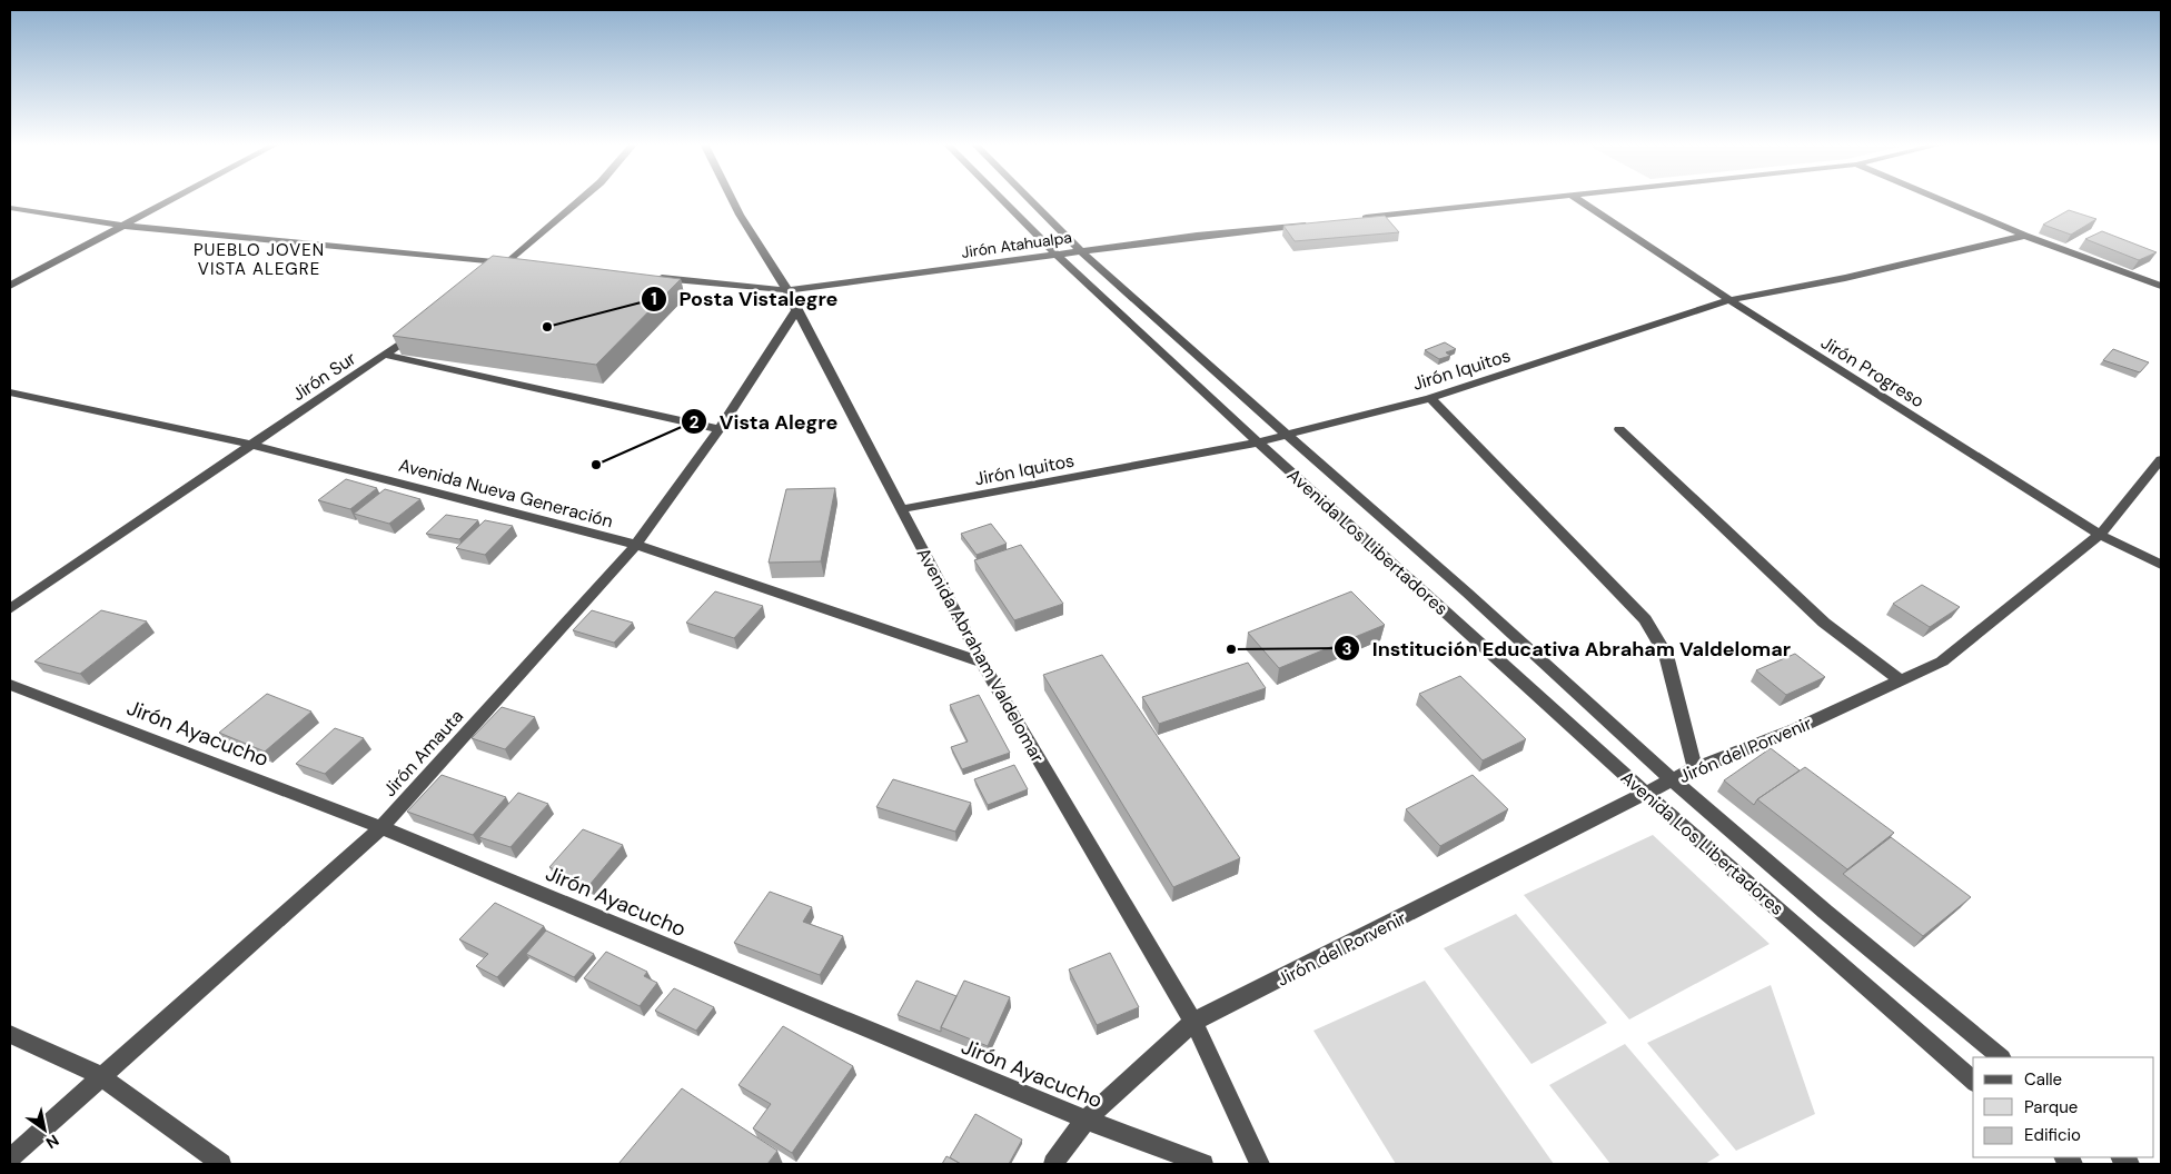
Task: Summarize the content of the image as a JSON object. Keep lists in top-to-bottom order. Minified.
{"streets":{"street":["Jirón Atahualpa","Jirón Iquitos","Jirón Progreso","Jirón Sur","Avenida Nueva Generación","Avenida Los Libertadores","Avenida Abraham Valdelomar","Jirón Ayacucho","Jirón del Porvenir","Jirón Amauta"]},"crossings":[["Jirón Atahualpa","Avenida Los Libertadores"],["Jirón Atahualpa","Avenida Abraham Valdelomar"],["Jirón Iquitos","Jirón Progreso"],["Jirón Iquitos","Avenida Los Libertadores"],["Jirón Iquitos","Avenida Abraham Valdelomar"],["Jirón Progreso","Jirón del Porvenir"],["Jirón Sur","Avenida Nueva Generación"],["Avenida Nueva Generación","Avenida Abraham Valdelomar"],["Avenida Nueva Generación","Jirón Amauta"],["Avenida Los Libertadores","Jirón del Porvenir"],["Avenida Abraham Valdelomar","Jirón del Porvenir"],["Avenida Abraham Valdelomar","Jirón Amauta"],["Jirón Ayacucho","Jirón del Porvenir"],["Jirón Ayacucho","Jirón Amauta"]],"districts":["PUEBLO JOVEN VISTA ALEGRE"],"places":["Posta Vistalegre","Vista Alegre","Institución Educativa Abraham Valdelomar"],"legend":["Calle","Parque","Edificio"],"north":"bottom right"}
